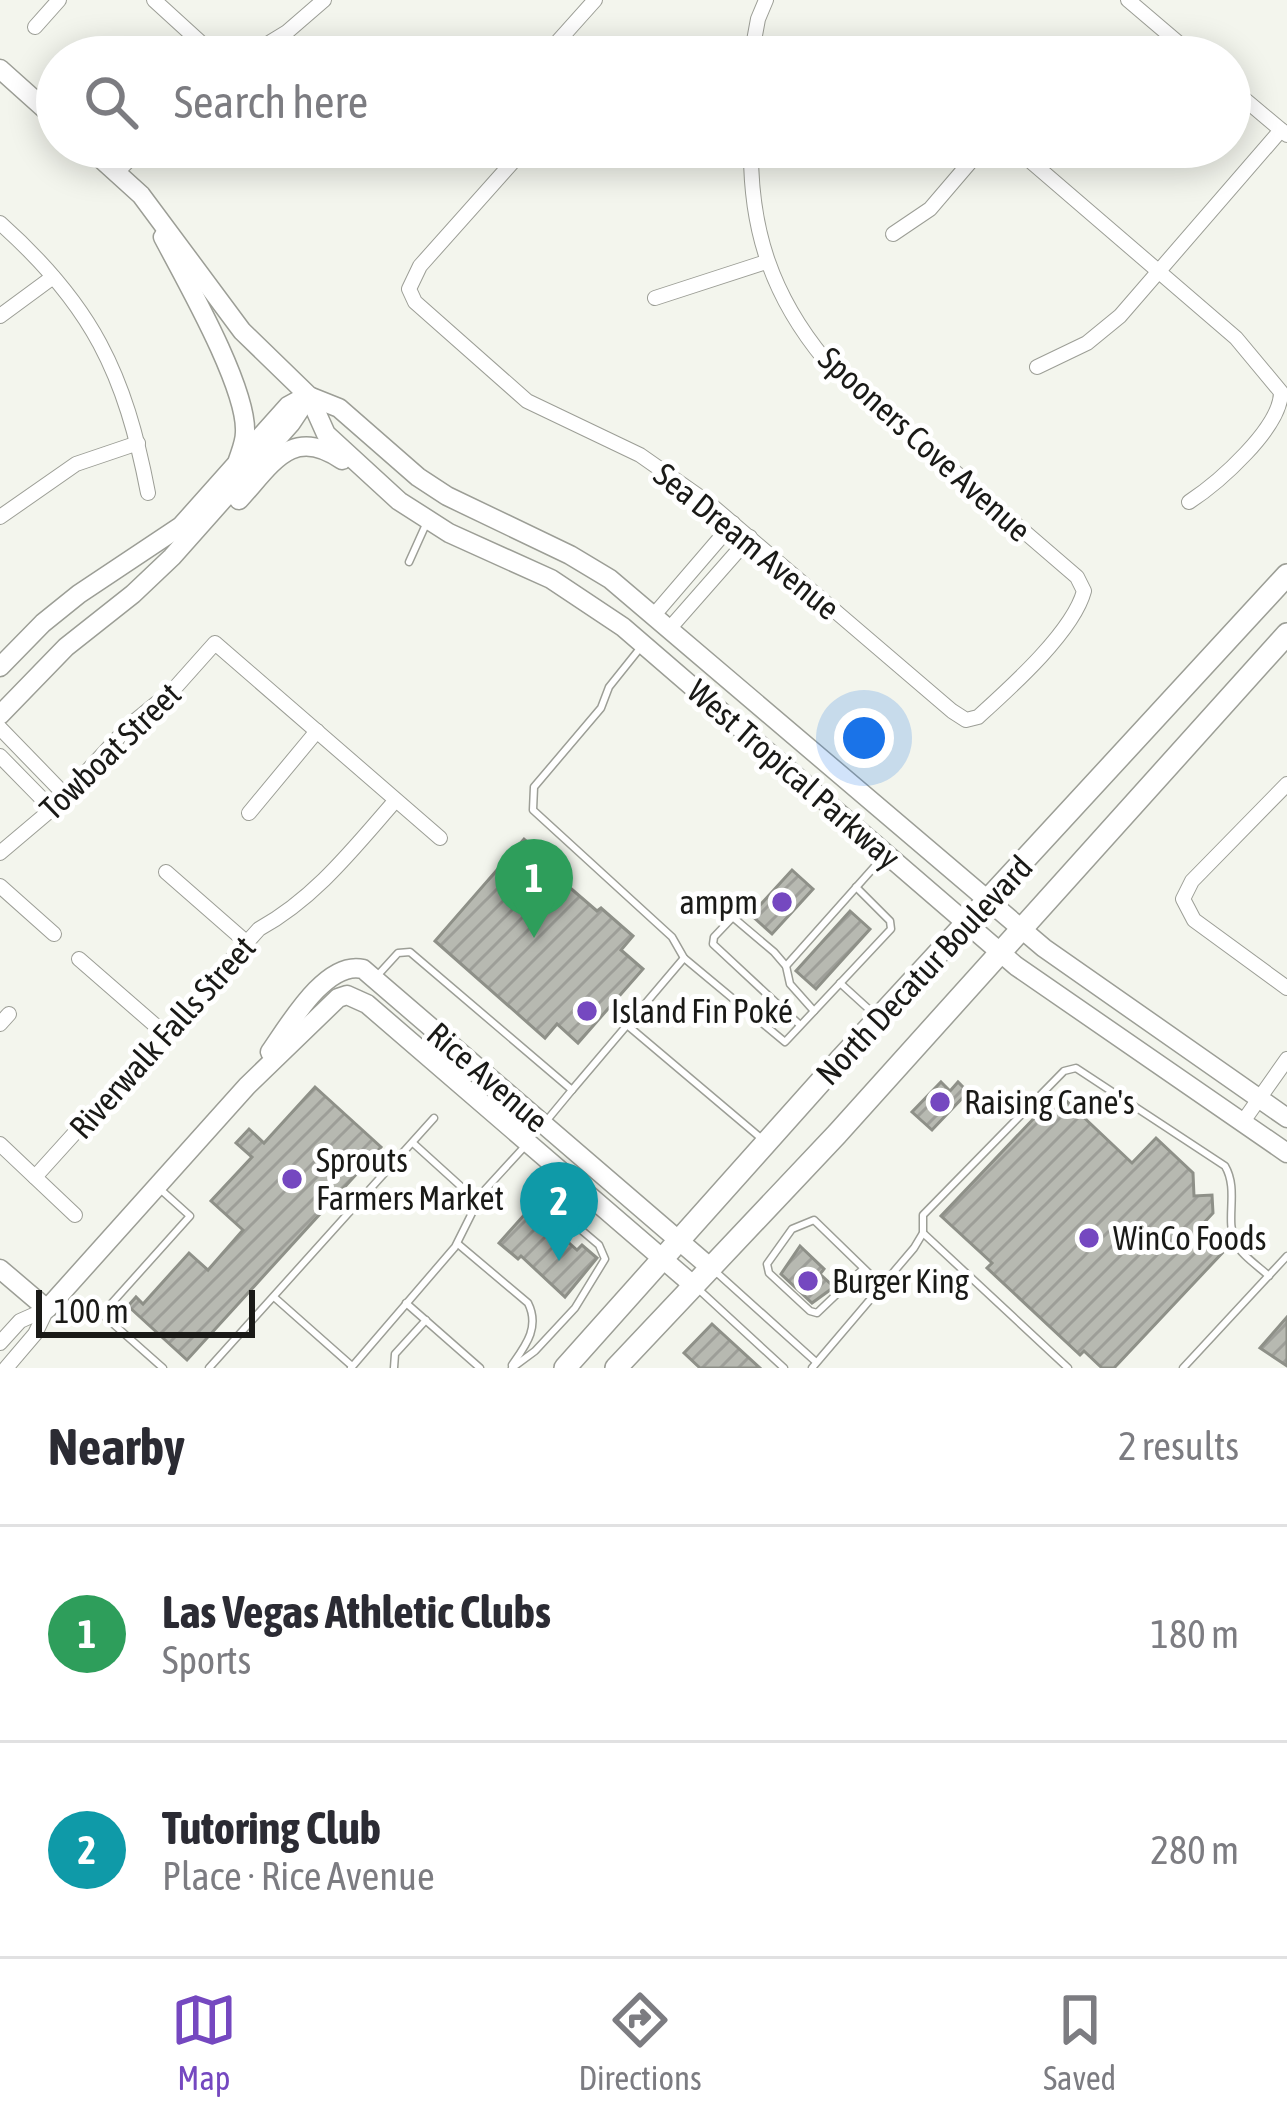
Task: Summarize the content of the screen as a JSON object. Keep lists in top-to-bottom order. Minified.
{"streets":{"main road":["West Tropical Parkway","North Decatur Boulevard","Rice Avenue"],"street":["Spooners Cove Avenue","Sea Dream Avenue","Towboat Street","Riverwalk Falls Street"]},"crossings":[["Spooners Cove Avenue","Sea Dream Avenue"],["West Tropical Parkway","North Decatur Boulevard"],["North Decatur Boulevard","Rice Avenue"]],"places":["ampm","Island Fin Poké","Raising Cane's","Sprouts Farmers Market","WinCo Foods","Burger King"],"scale_bar":"100 m","page":{"search":"Search here","pins":["1","2"],"scale":"100 m","heading":["Nearby","2 results"],"list":[{"mark":"1","name":"Las Vegas Athletic Clubs","note":"Sports","value":"180 m"},{"mark":"2","name":"Tutoring Club","note":"Place · Rice Avenue","value":"280 m"}],"nav":["Map","Directions","Saved"]}}
